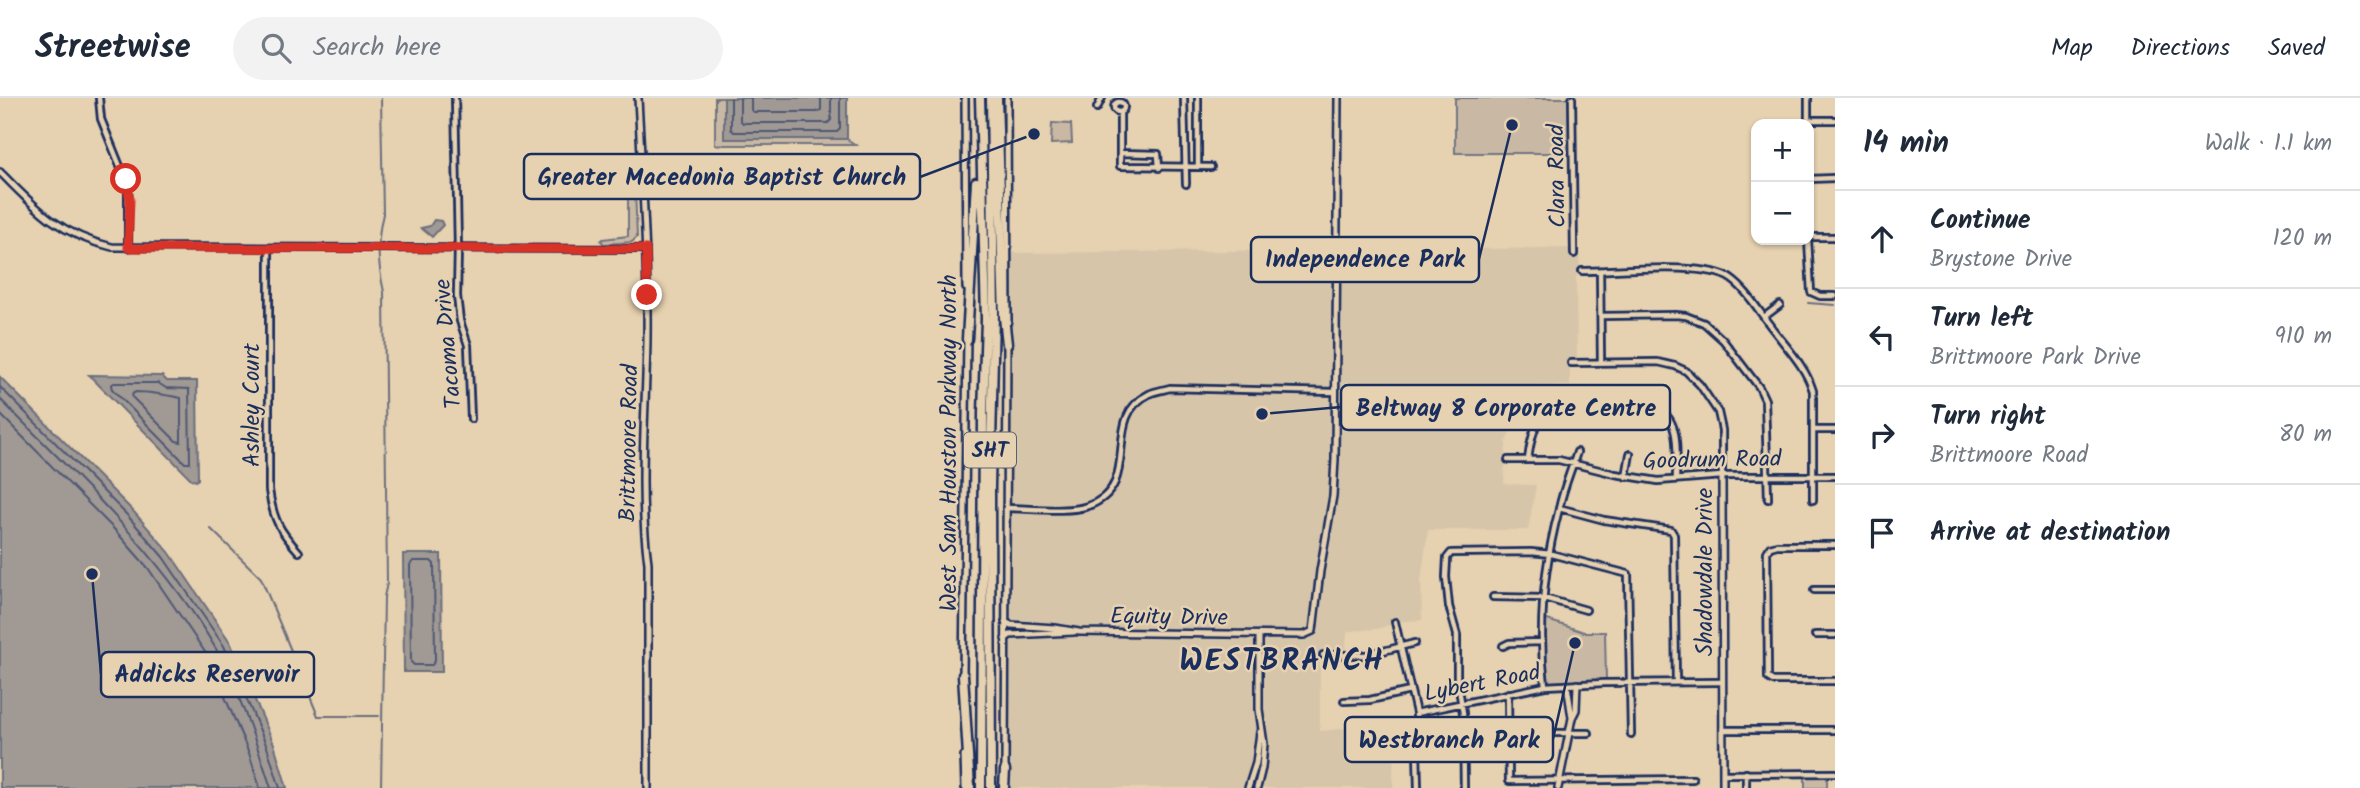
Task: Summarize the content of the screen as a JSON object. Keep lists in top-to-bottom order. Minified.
{"streets":{"highway":["SHT"],"street":["Clara Road","Tacoma Drive","Ashley Court","Brittmoore Road","West Sam Houston Parkway North","Goodrum Road","Shadowdale Drive","Equity Drive","Lybert Road"]},"crossings":[["Goodrum Road","Shadowdale Drive"],["Shadowdale Drive","Lybert Road"]],"districts":["WESTBRANCH"],"places":["Independence Park","Greater Macedonia Baptist Church","Beltway 8 Corporate Centre","Addicks Reservoir","Westbranch Park"],"page":{"header":"Streetwise","search":"Search here","nav":["Map","Directions","Saved"],"heading":["14 min","Walk · 1.1 km"],"map_buttons":["+","−"],"list":[["Continue","Brystone Drive","120 m"],["Turn left","Brittmoore Park Drive","910 m"],["Turn right","Brittmoore Road","80 m"],"Arrive at destination"]}}
